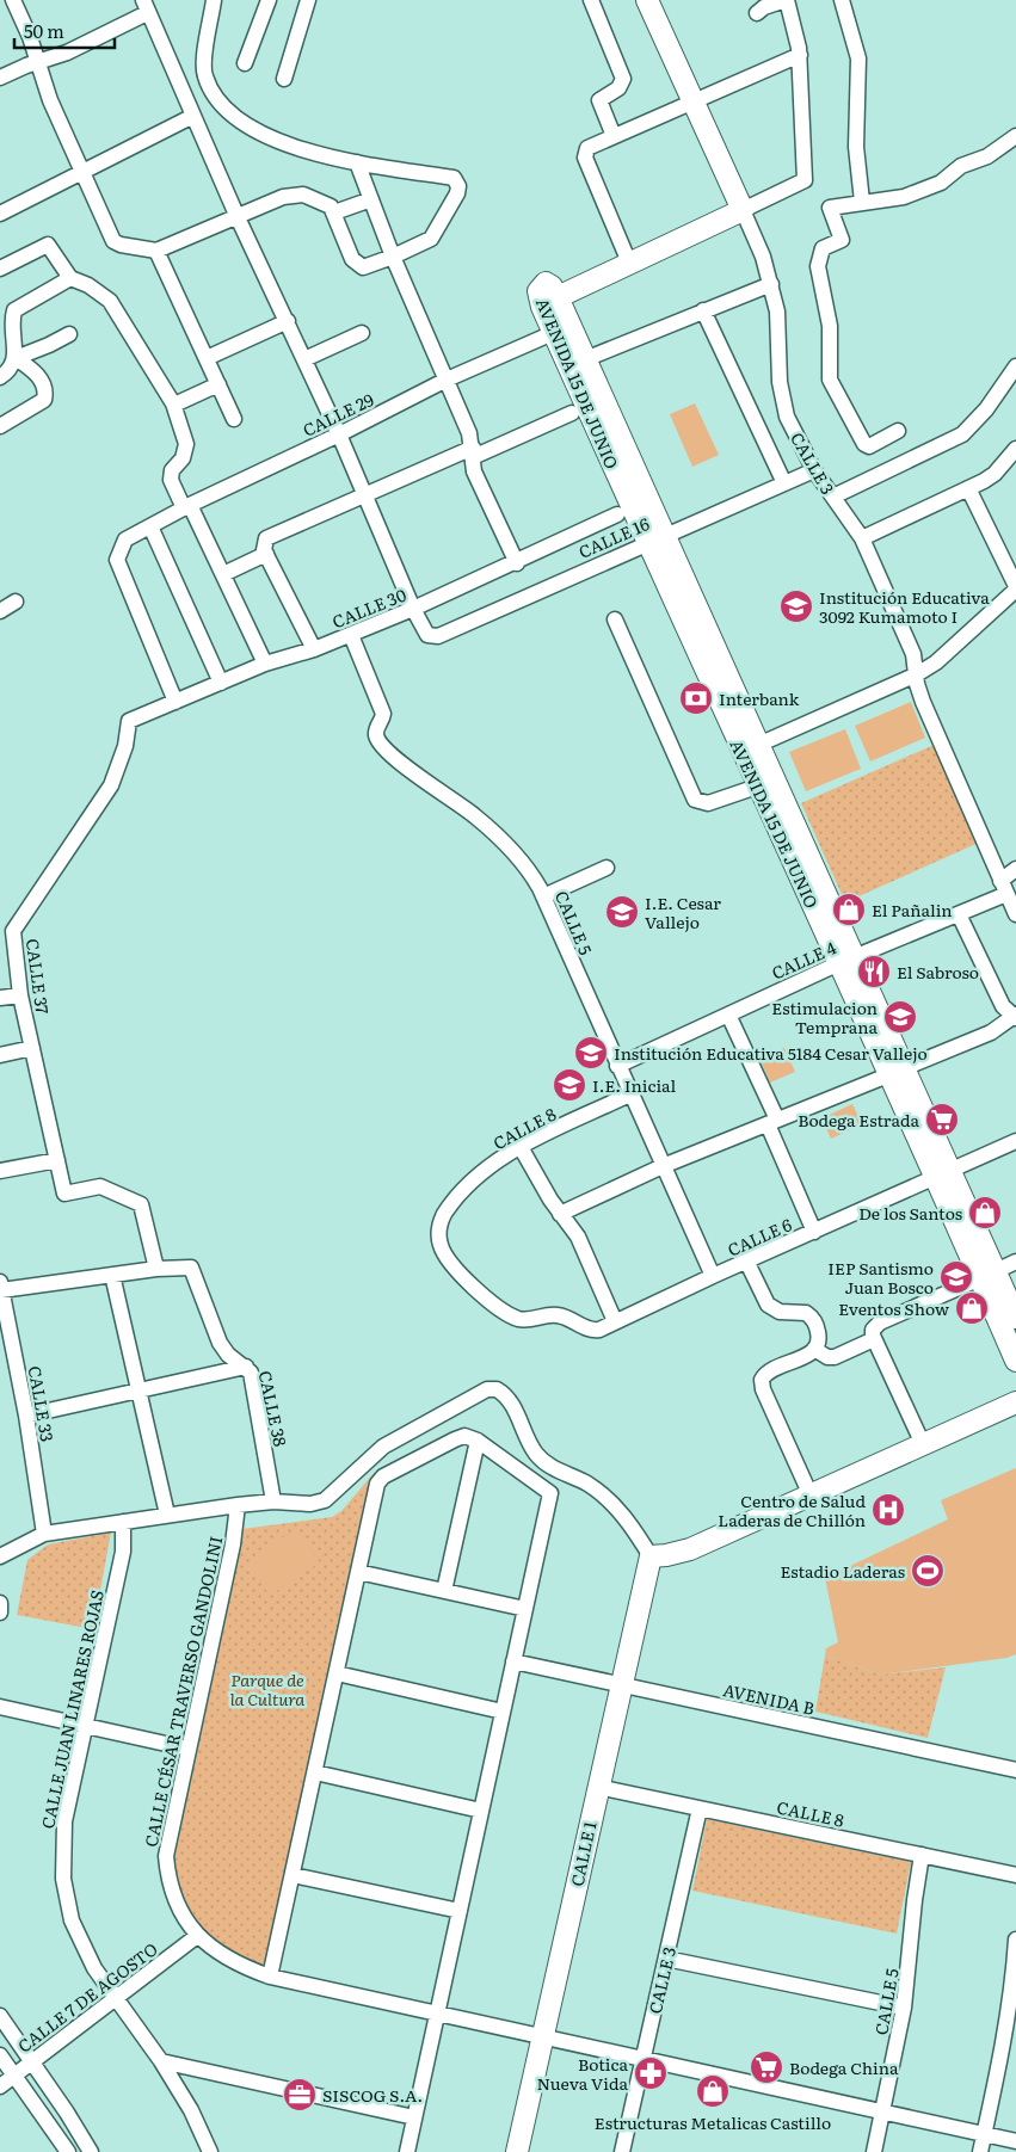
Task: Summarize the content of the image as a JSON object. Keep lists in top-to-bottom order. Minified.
{"streets":{"street":["AVENIDA 15 DE JUNIO","CALLE 29","CALLE 3","CALLE 16","CALLE 30","CALLE 5","CALLE 4","CALLE 37","CALLE 8","CALLE 6","CALLE 33","CALLE 38","CALLE CÉSAR TRAVERSO GANDOLINI","AVENIDA B","CALLE JUAN LINARES ROJAS","CALLE 1","CALLE 7 DE AGOSTO"]},"crossings":[["AVENIDA 15 DE JUNIO","CALLE 29"],["AVENIDA 15 DE JUNIO","CALLE 16"],["AVENIDA 15 DE JUNIO","CALLE 4"],["AVENIDA 15 DE JUNIO","CALLE 6"],["CALLE 29","CALLE 30"],["CALLE 3","CALLE 16"],["CALLE 3","CALLE 4"],["CALLE 3","CALLE 8"],["CALLE 3","CALLE CÉSAR TRAVERSO GANDOLINI"],["CALLE 16","CALLE 30"],["CALLE 30","CALLE 5"],["CALLE 30","CALLE 37"],["CALLE 5","CALLE 4"],["CALLE 5","CALLE 8"],["CALLE 5","CALLE 6"],["CALLE 5","CALLE CÉSAR TRAVERSO GANDOLINI"],["CALLE 37","CALLE 38"],["CALLE 8","CALLE 6"],["CALLE 8","CALLE 1"],["CALLE CÉSAR TRAVERSO GANDOLINI","CALLE 1"],["CALLE CÉSAR TRAVERSO GANDOLINI","CALLE 7 DE AGOSTO"],["AVENIDA B","CALLE 1"],["CALLE JUAN LINARES ROJAS","CALLE 7 DE AGOSTO"]],"parks":["Parque de la Cultura"],"places":{"school or university":["Institución Educativa 3092 Kumamoto I","I.E. Cesar Vallejo","Estimulacion Temprana","Institución Educativa 5184 Cesar Vallejo","I.E. Inicial","IEP Santismo Juan Bosco"],"bank":["Interbank"],"shop":["El Pañalin","De los Santos","Eventos Show","Estructuras Metalicas Castillo"],"restaurant":["El Sabroso"],"supermarket":["Bodega Estrada","Bodega China"],"hospital":["Centro de Salud Laderas de Chillón"],"sports":["Estadio Laderas"],"pharmacy":["Botica Nueva Vida"],"office":["SISCOG S.A."]},"scale_bar":"50 m"}
